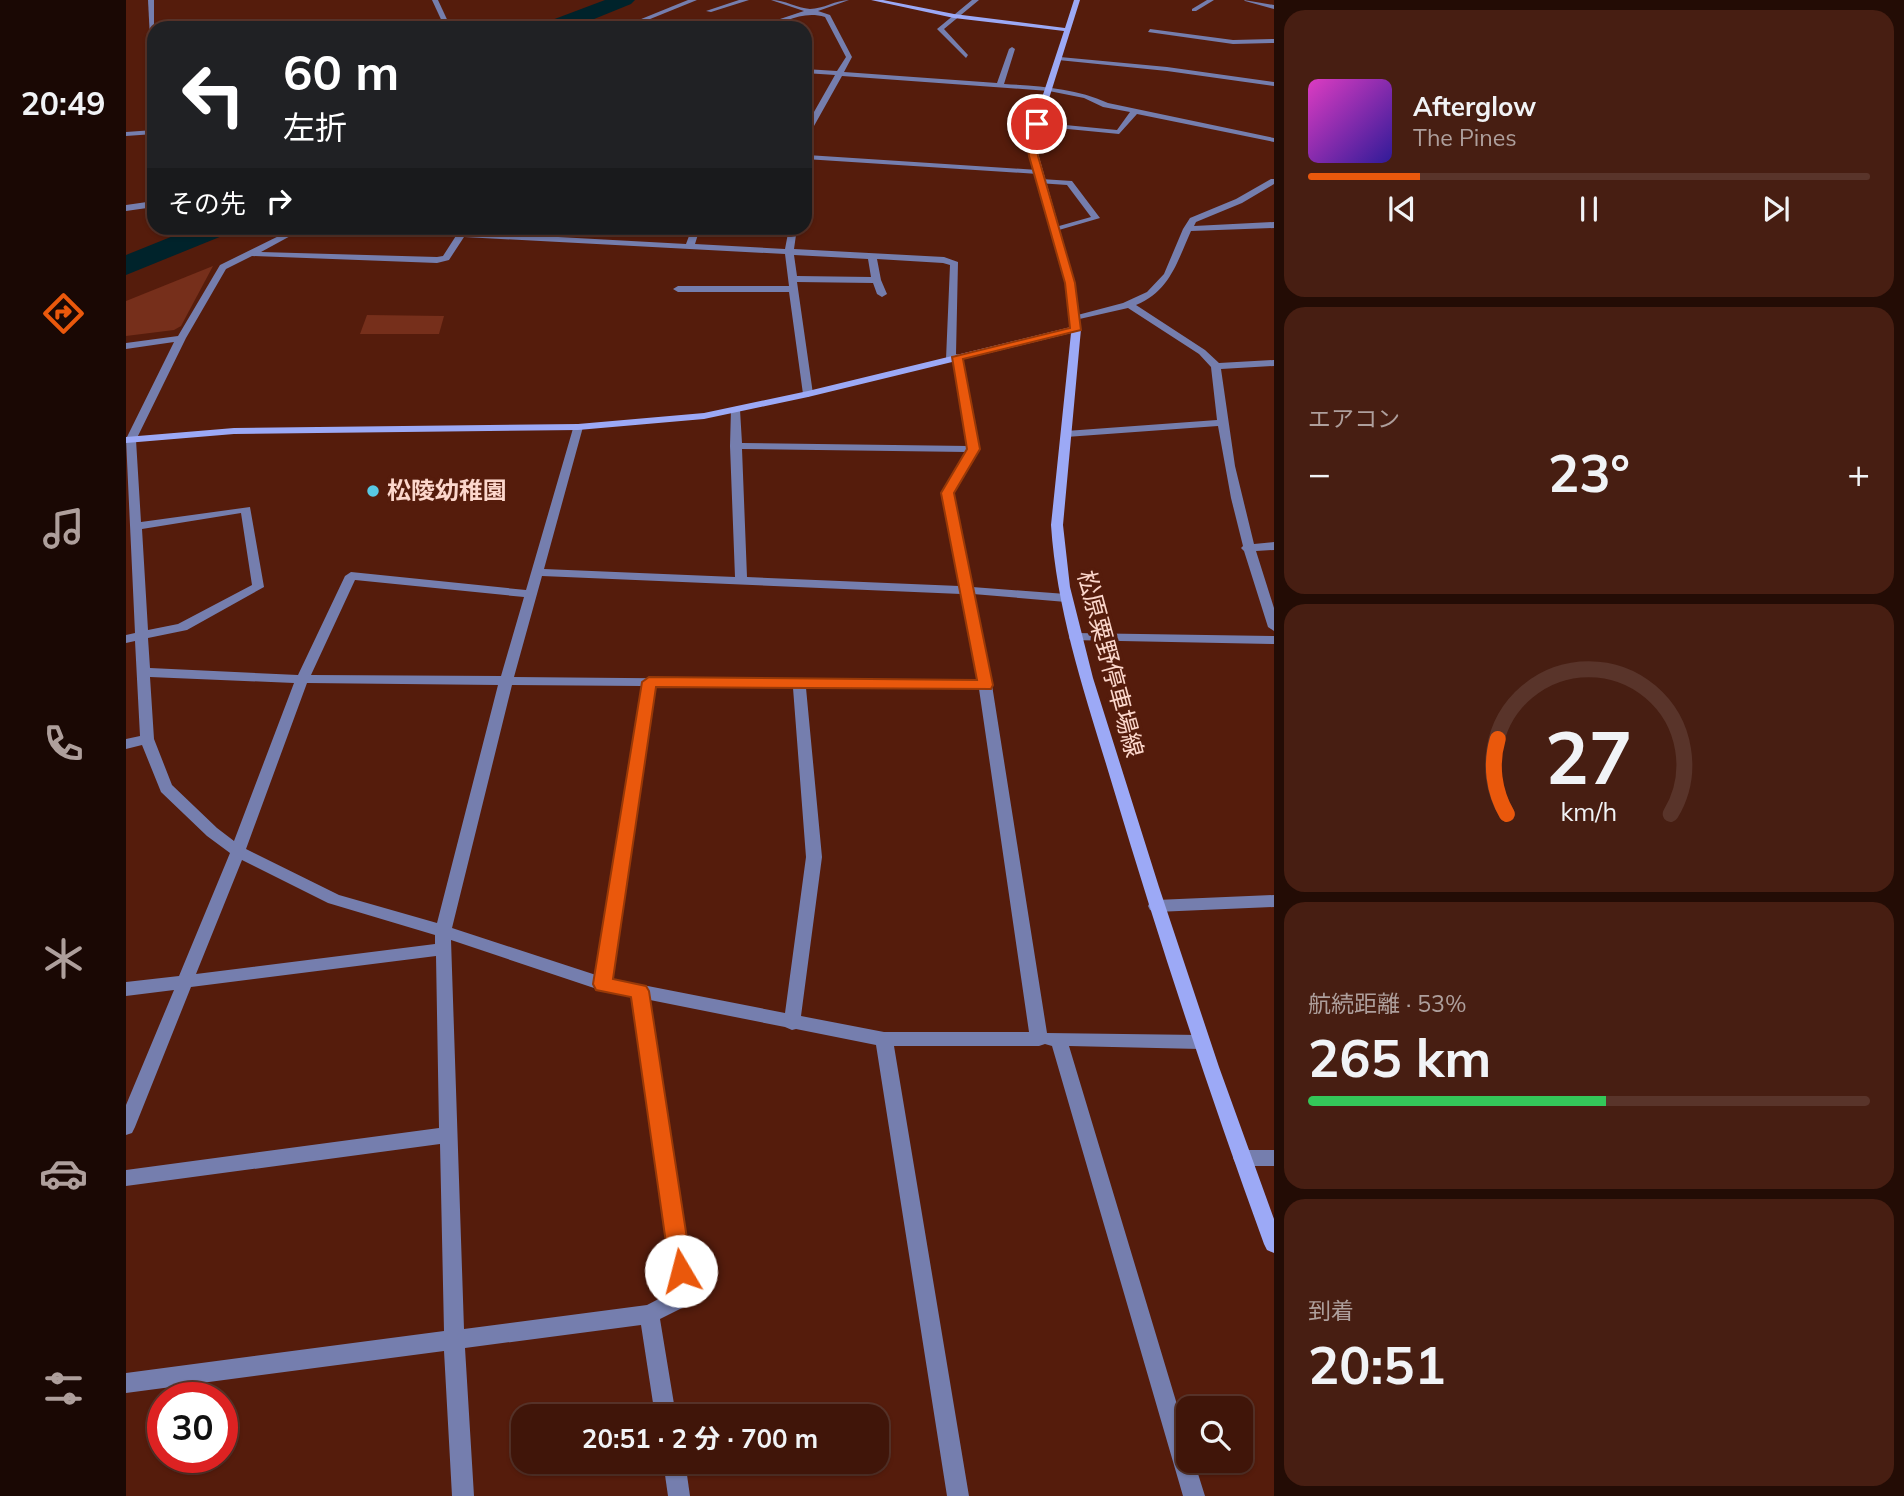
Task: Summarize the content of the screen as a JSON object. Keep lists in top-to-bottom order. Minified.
{"streets":{"main road":["松原粟野停車場線"]},"places":["松陵幼稚園"],"page":{"tabs":"20:49","turn":["60 m","左折"],"song":["Afterglow","The Pines"],"then":"その先","tile":["エアコン",["航続距離 · 53%","265 km"],["到着","20:51"]],"heat":["−","23°","+"],"limit":"30","trip":"20:51 · 2 分 · 700 m","gauge":["27","km/h"]}}
